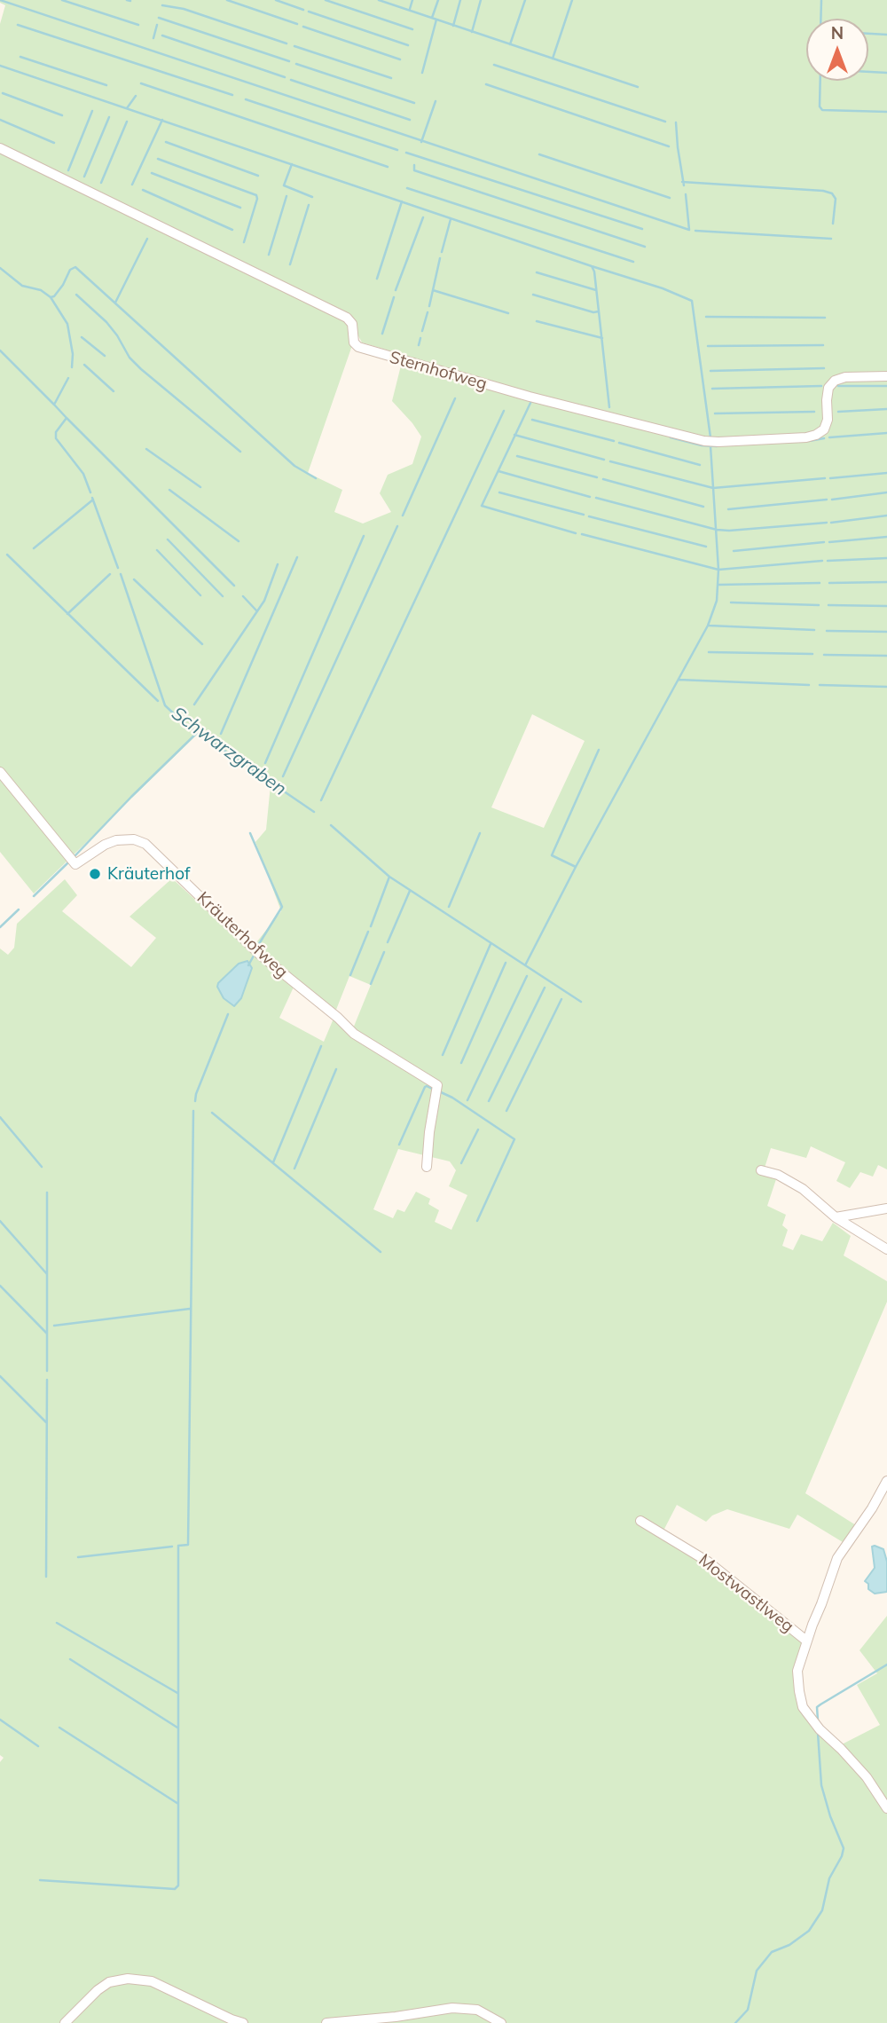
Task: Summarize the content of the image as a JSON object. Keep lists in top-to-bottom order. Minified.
{"streets":{"street":["Sternhofweg","Kräuterhofweg","Mostwastlweg"]},"water":["Schwarzgraben"],"places":["Kräuterhof"],"north":"top"}
